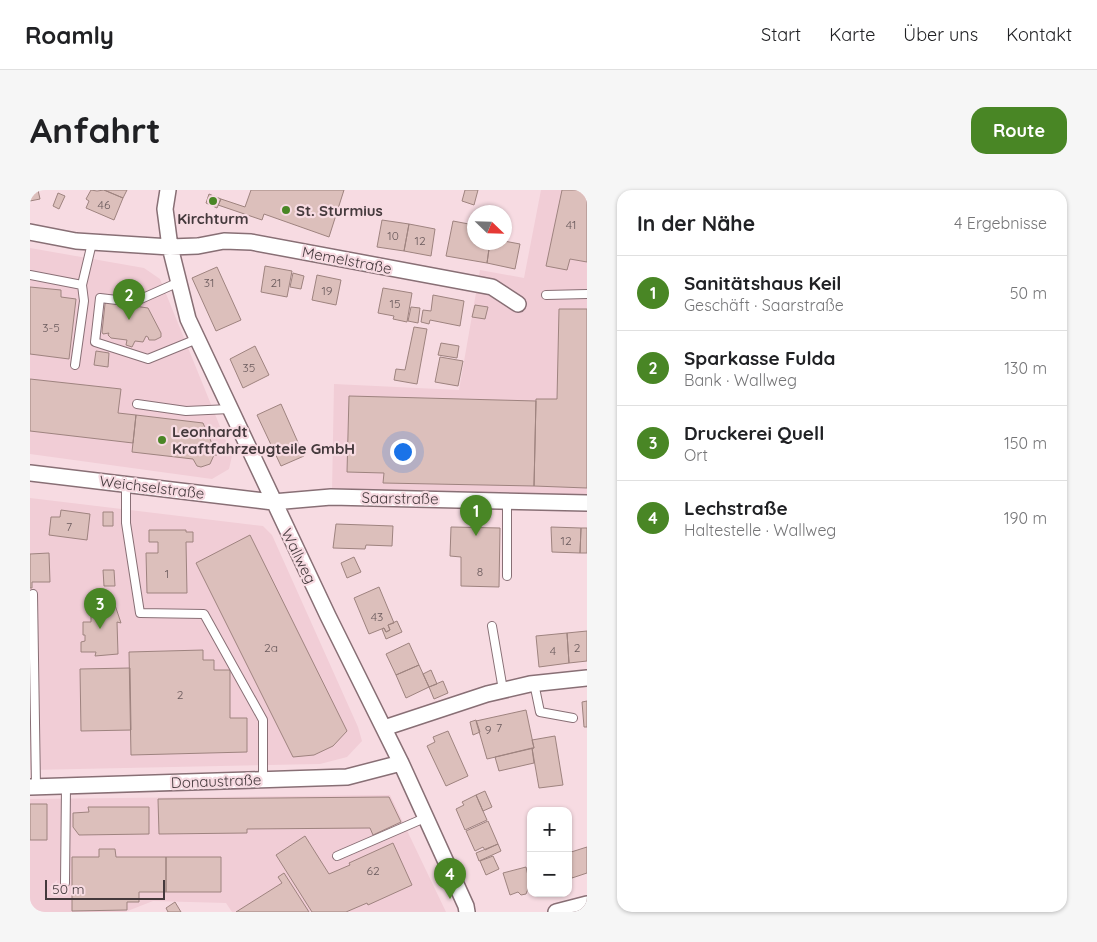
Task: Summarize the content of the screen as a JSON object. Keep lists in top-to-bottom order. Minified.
{"streets":{"street":["Memelstraße","Weichselstraße","Saarstraße","Wallweg","Donaustraße"]},"crossings":[["Memelstraße","Wallweg"],["Weichselstraße","Saarstraße"],["Weichselstraße","Wallweg"],["Saarstraße","Wallweg"],["Wallweg","Donaustraße"]],"places":["Kirchturm","St. Sturmius","Leonhardt Kraftfahrzeugteile GmbH"],"house_numbers":["46","41","10","12","31","21","19","15","3-5","35","7","12","8","1","43","2a","2","4","2","7","9","62"],"scale_bar":"50 m","north":"bottom right","page":{"header":"Roamly","nav":["Start","Karte","Über uns","Kontakt"],"buttons":"Route","title":"Anfahrt","heading":["In der Nähe","4 Ergebnisse"],"list":[{"mark":"1","name":"Sanitätshaus Keil","note":"Geschäft · Saarstraße","value":"50 m"},{"mark":"2","name":"Sparkasse Fulda","note":"Bank · Wallweg","value":"130 m"},{"mark":"3","name":"Druckerei Quell","note":"Ort","value":"150 m"},{"mark":"4","name":"Lechstraße","note":"Haltestelle · Wallweg","value":"190 m"}],"pins":["2","1","3","4"],"map_buttons":["+","−"],"scale":"50 m"}}
